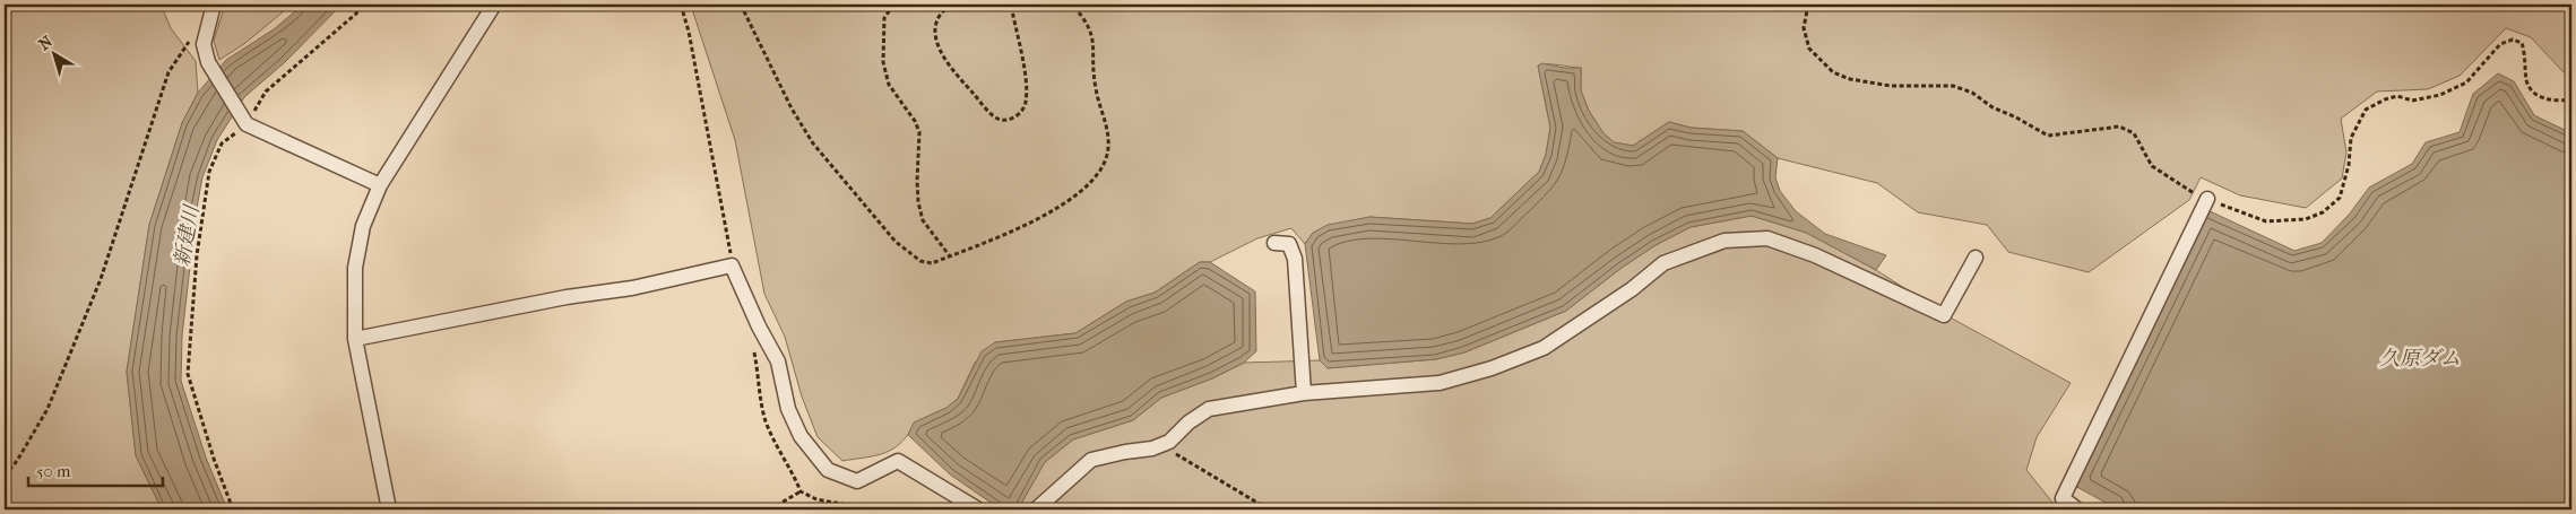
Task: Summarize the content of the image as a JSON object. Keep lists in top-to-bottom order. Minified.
{"water":["新建川","久原ダム"],"scale_bar":"50 m","north":"top left"}
